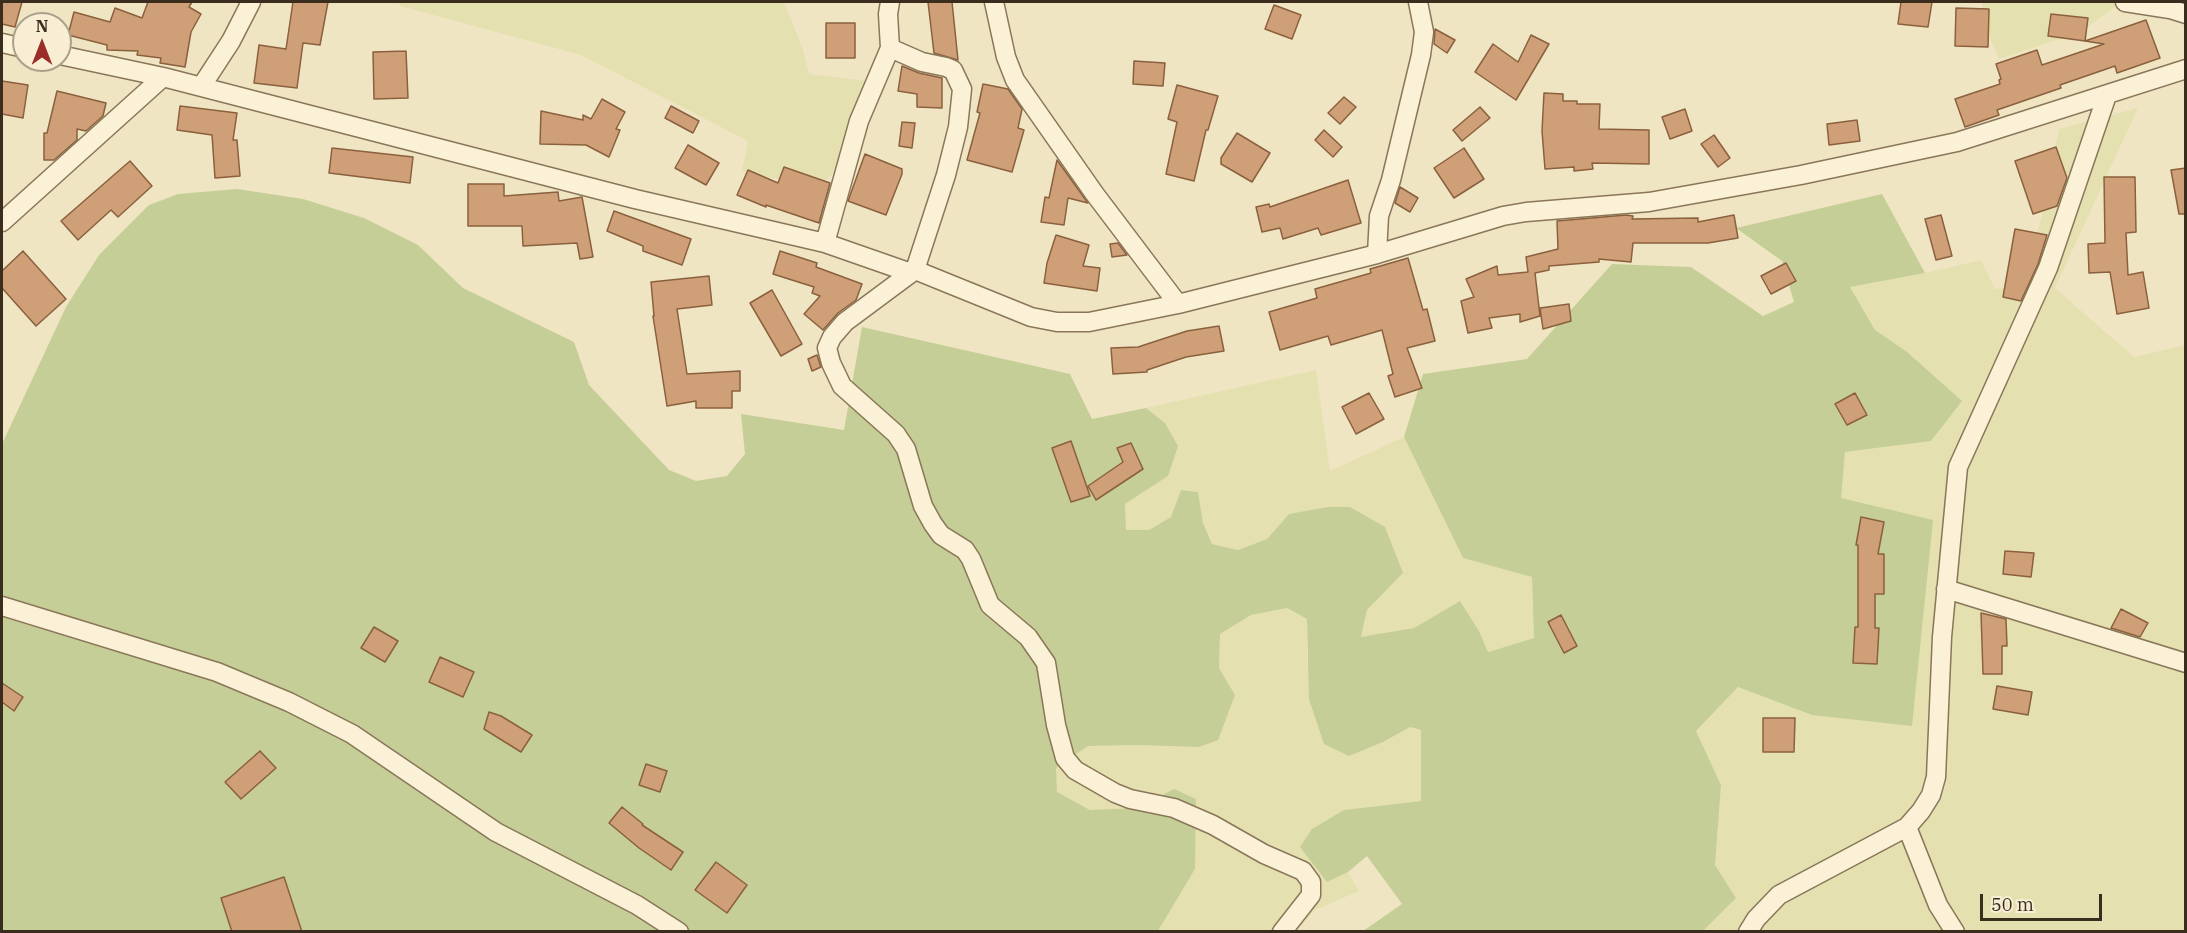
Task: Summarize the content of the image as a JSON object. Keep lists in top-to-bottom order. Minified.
{"scale_bar":"50 m","north":"top"}
